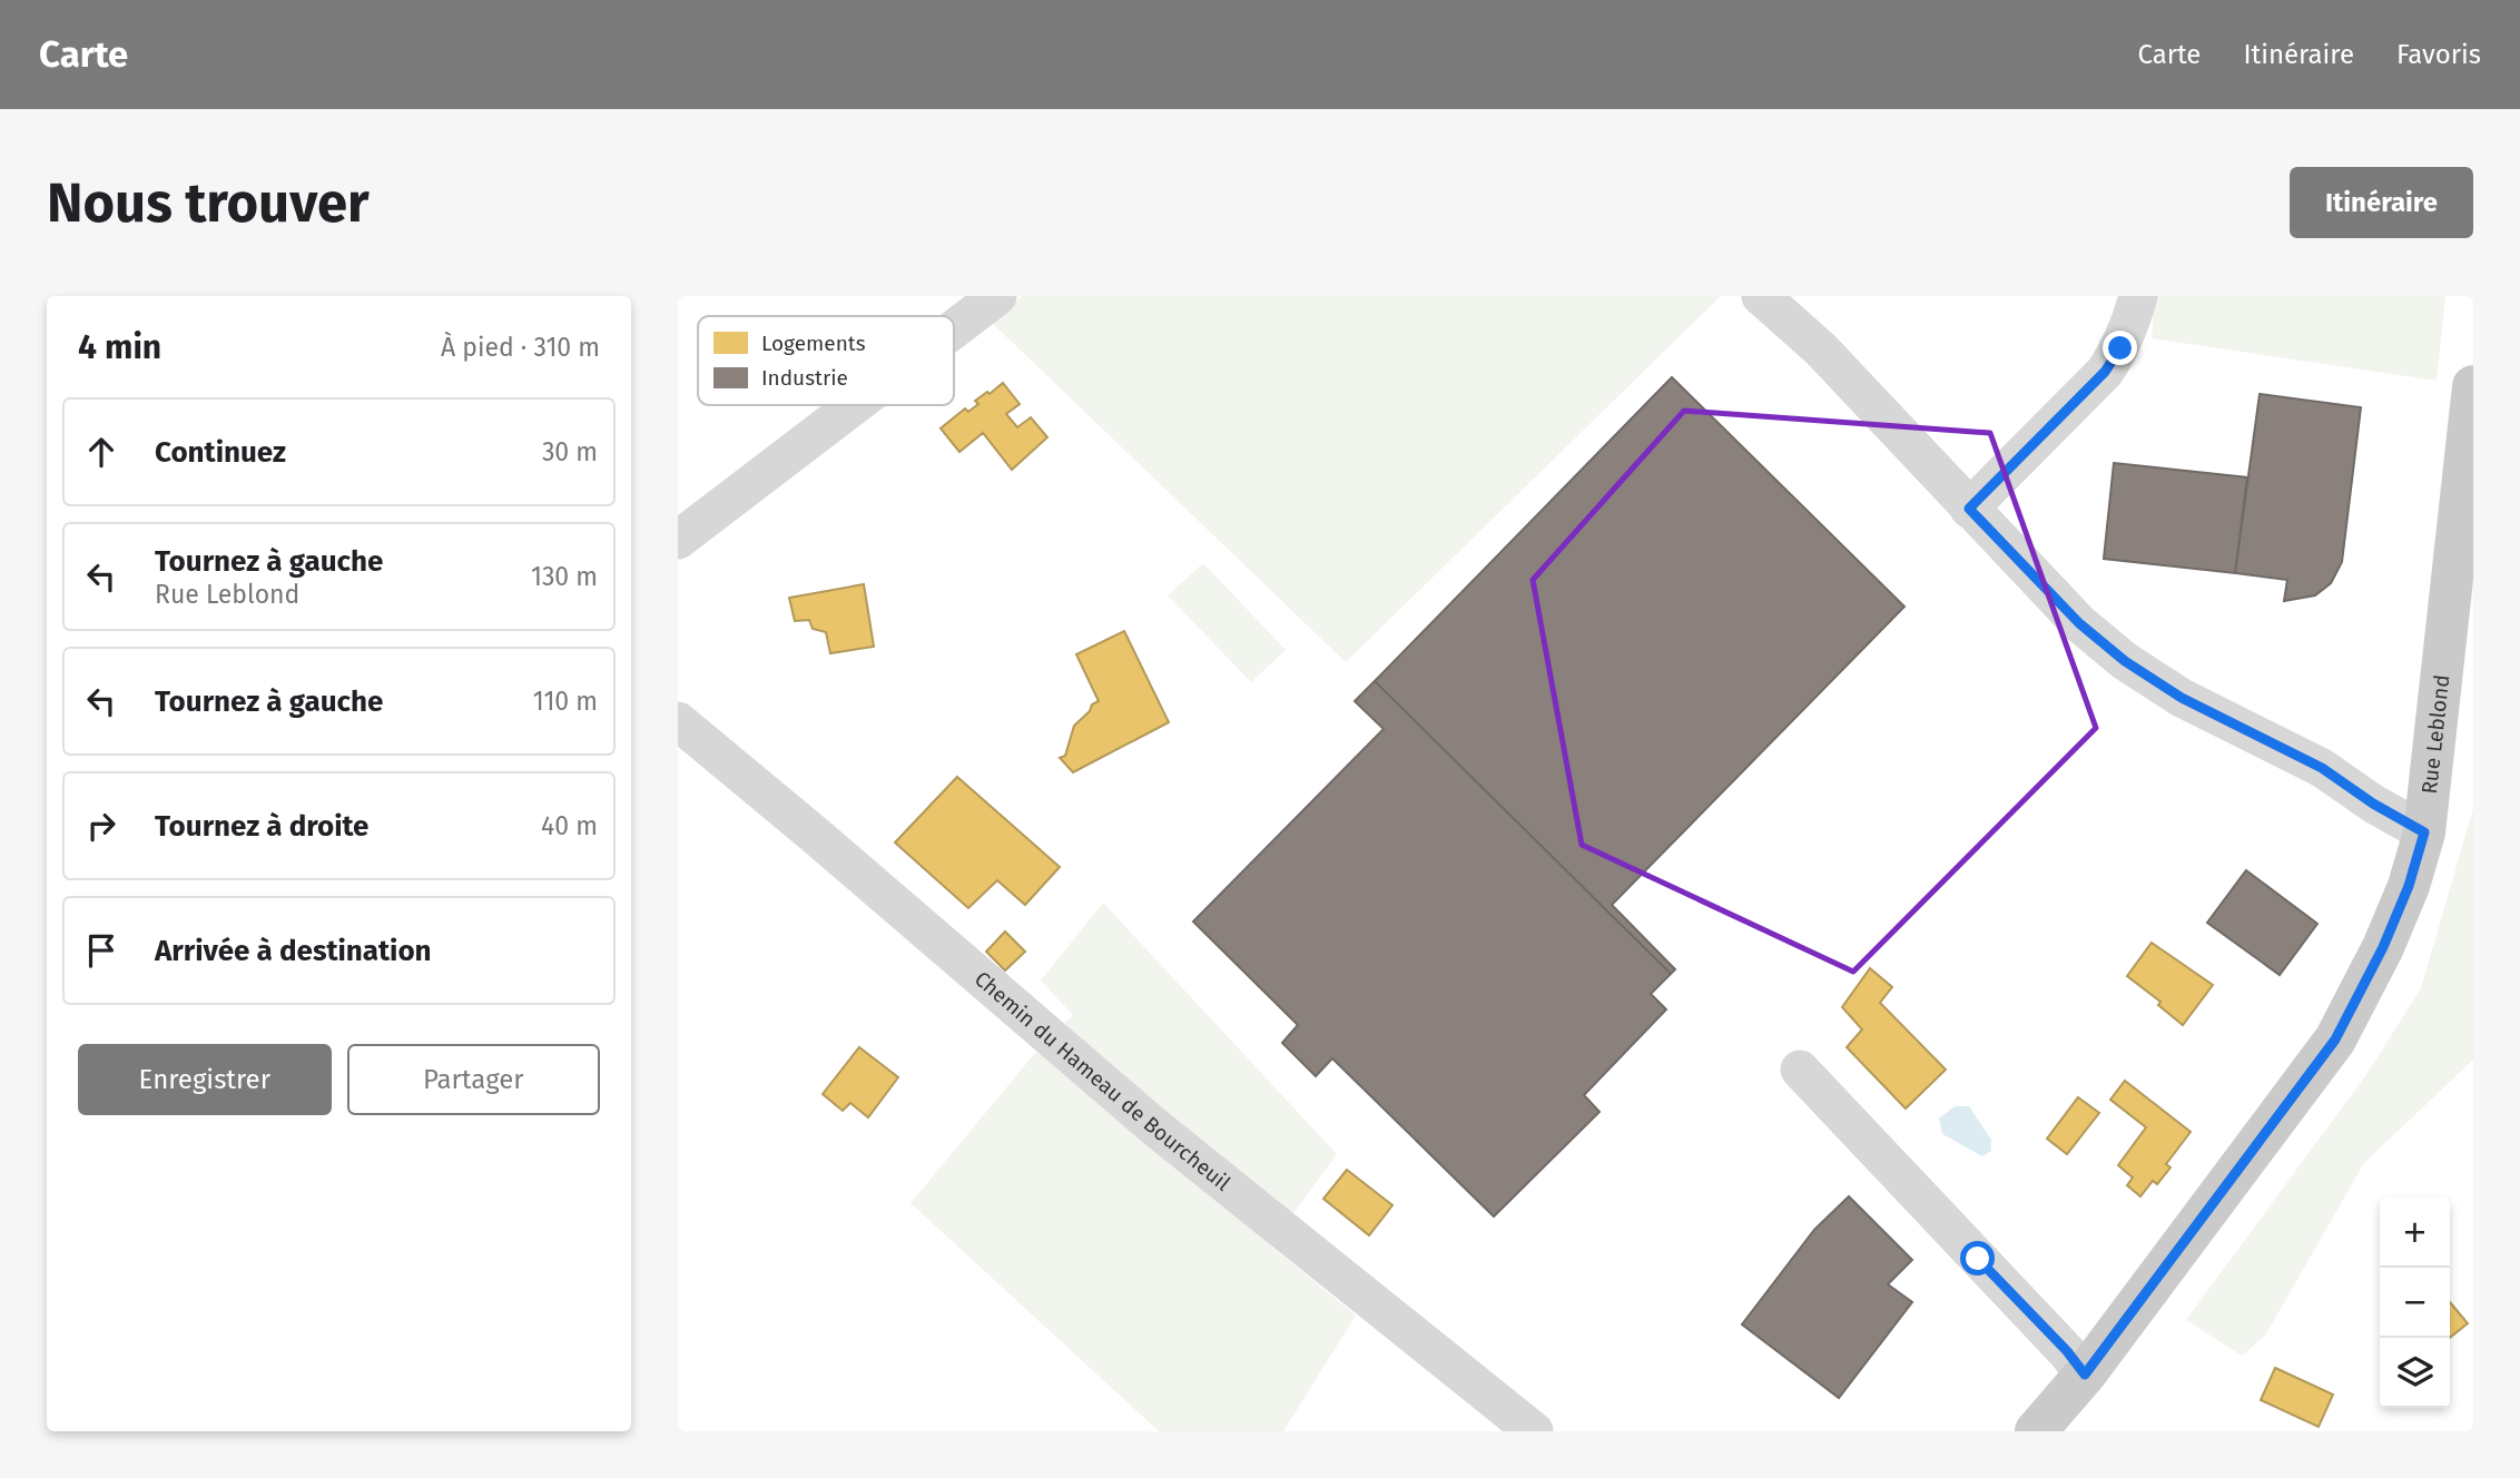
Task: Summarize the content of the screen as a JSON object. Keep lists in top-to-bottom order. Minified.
{"streets":{"main road":["Rue Leblond"],"street":["Chemin du Hameau de Bourcheuil"]},"legend":["Logements","Industrie"],"page":{"header":"Carte","nav":["Carte","Itinéraire","Favoris"],"buttons":["Itinéraire",["Enregistrer","Partager"]],"title":"Nous trouver","heading":["4 min","À pied · 310 m"],"list":[["Continuez","30 m"],["Tournez à gauche","Rue Leblond","130 m"],["Tournez à gauche","110 m"],["Tournez à droite","40 m"],"Arrivée à destination"],"map_buttons":["+","−"]}}
